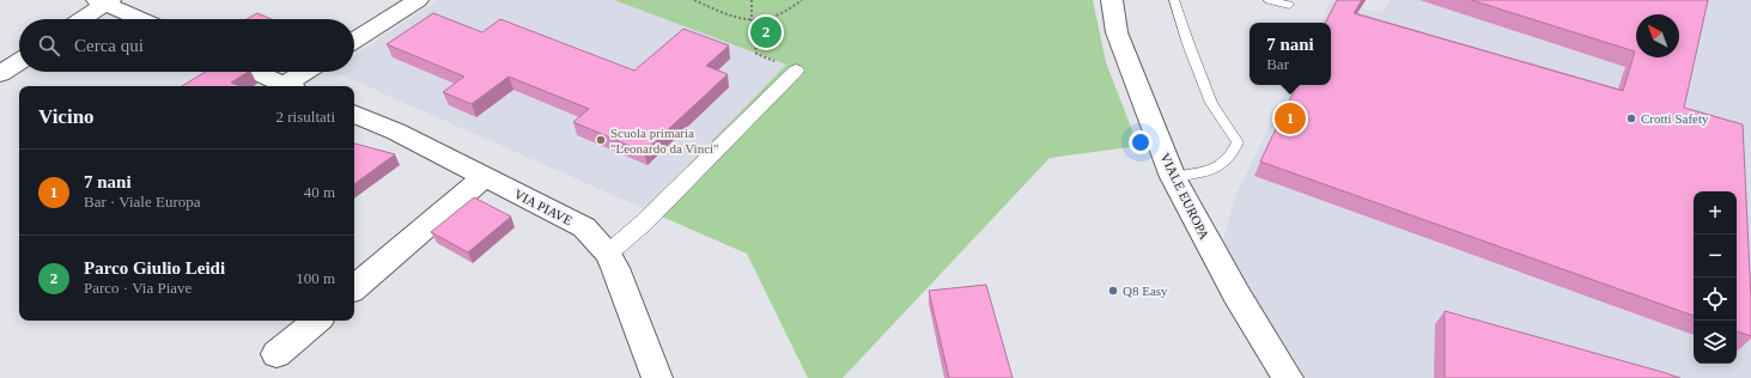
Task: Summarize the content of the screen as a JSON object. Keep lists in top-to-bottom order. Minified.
{"streets":{"street":["VIALE EUROPA","VIA PIAVE"]},"places":["Crotti Safety","Scuola primaria \"Leonardo da Vinci\"","Q8 Easy"],"north":"top left","page":{"pins":["2","1"],"search":"Cerca qui","popup":["7 nani","Bar"],"heading":["Vicino","2 risultati"],"list":[{"mark":"1","name":"7 nani","note":"Bar · Viale Europa","value":"40 m"},{"mark":"2","name":"Parco Giulio Leidi","note":"Parco · Via Piave","value":"100 m"}],"map_buttons":["+","−"]}}
